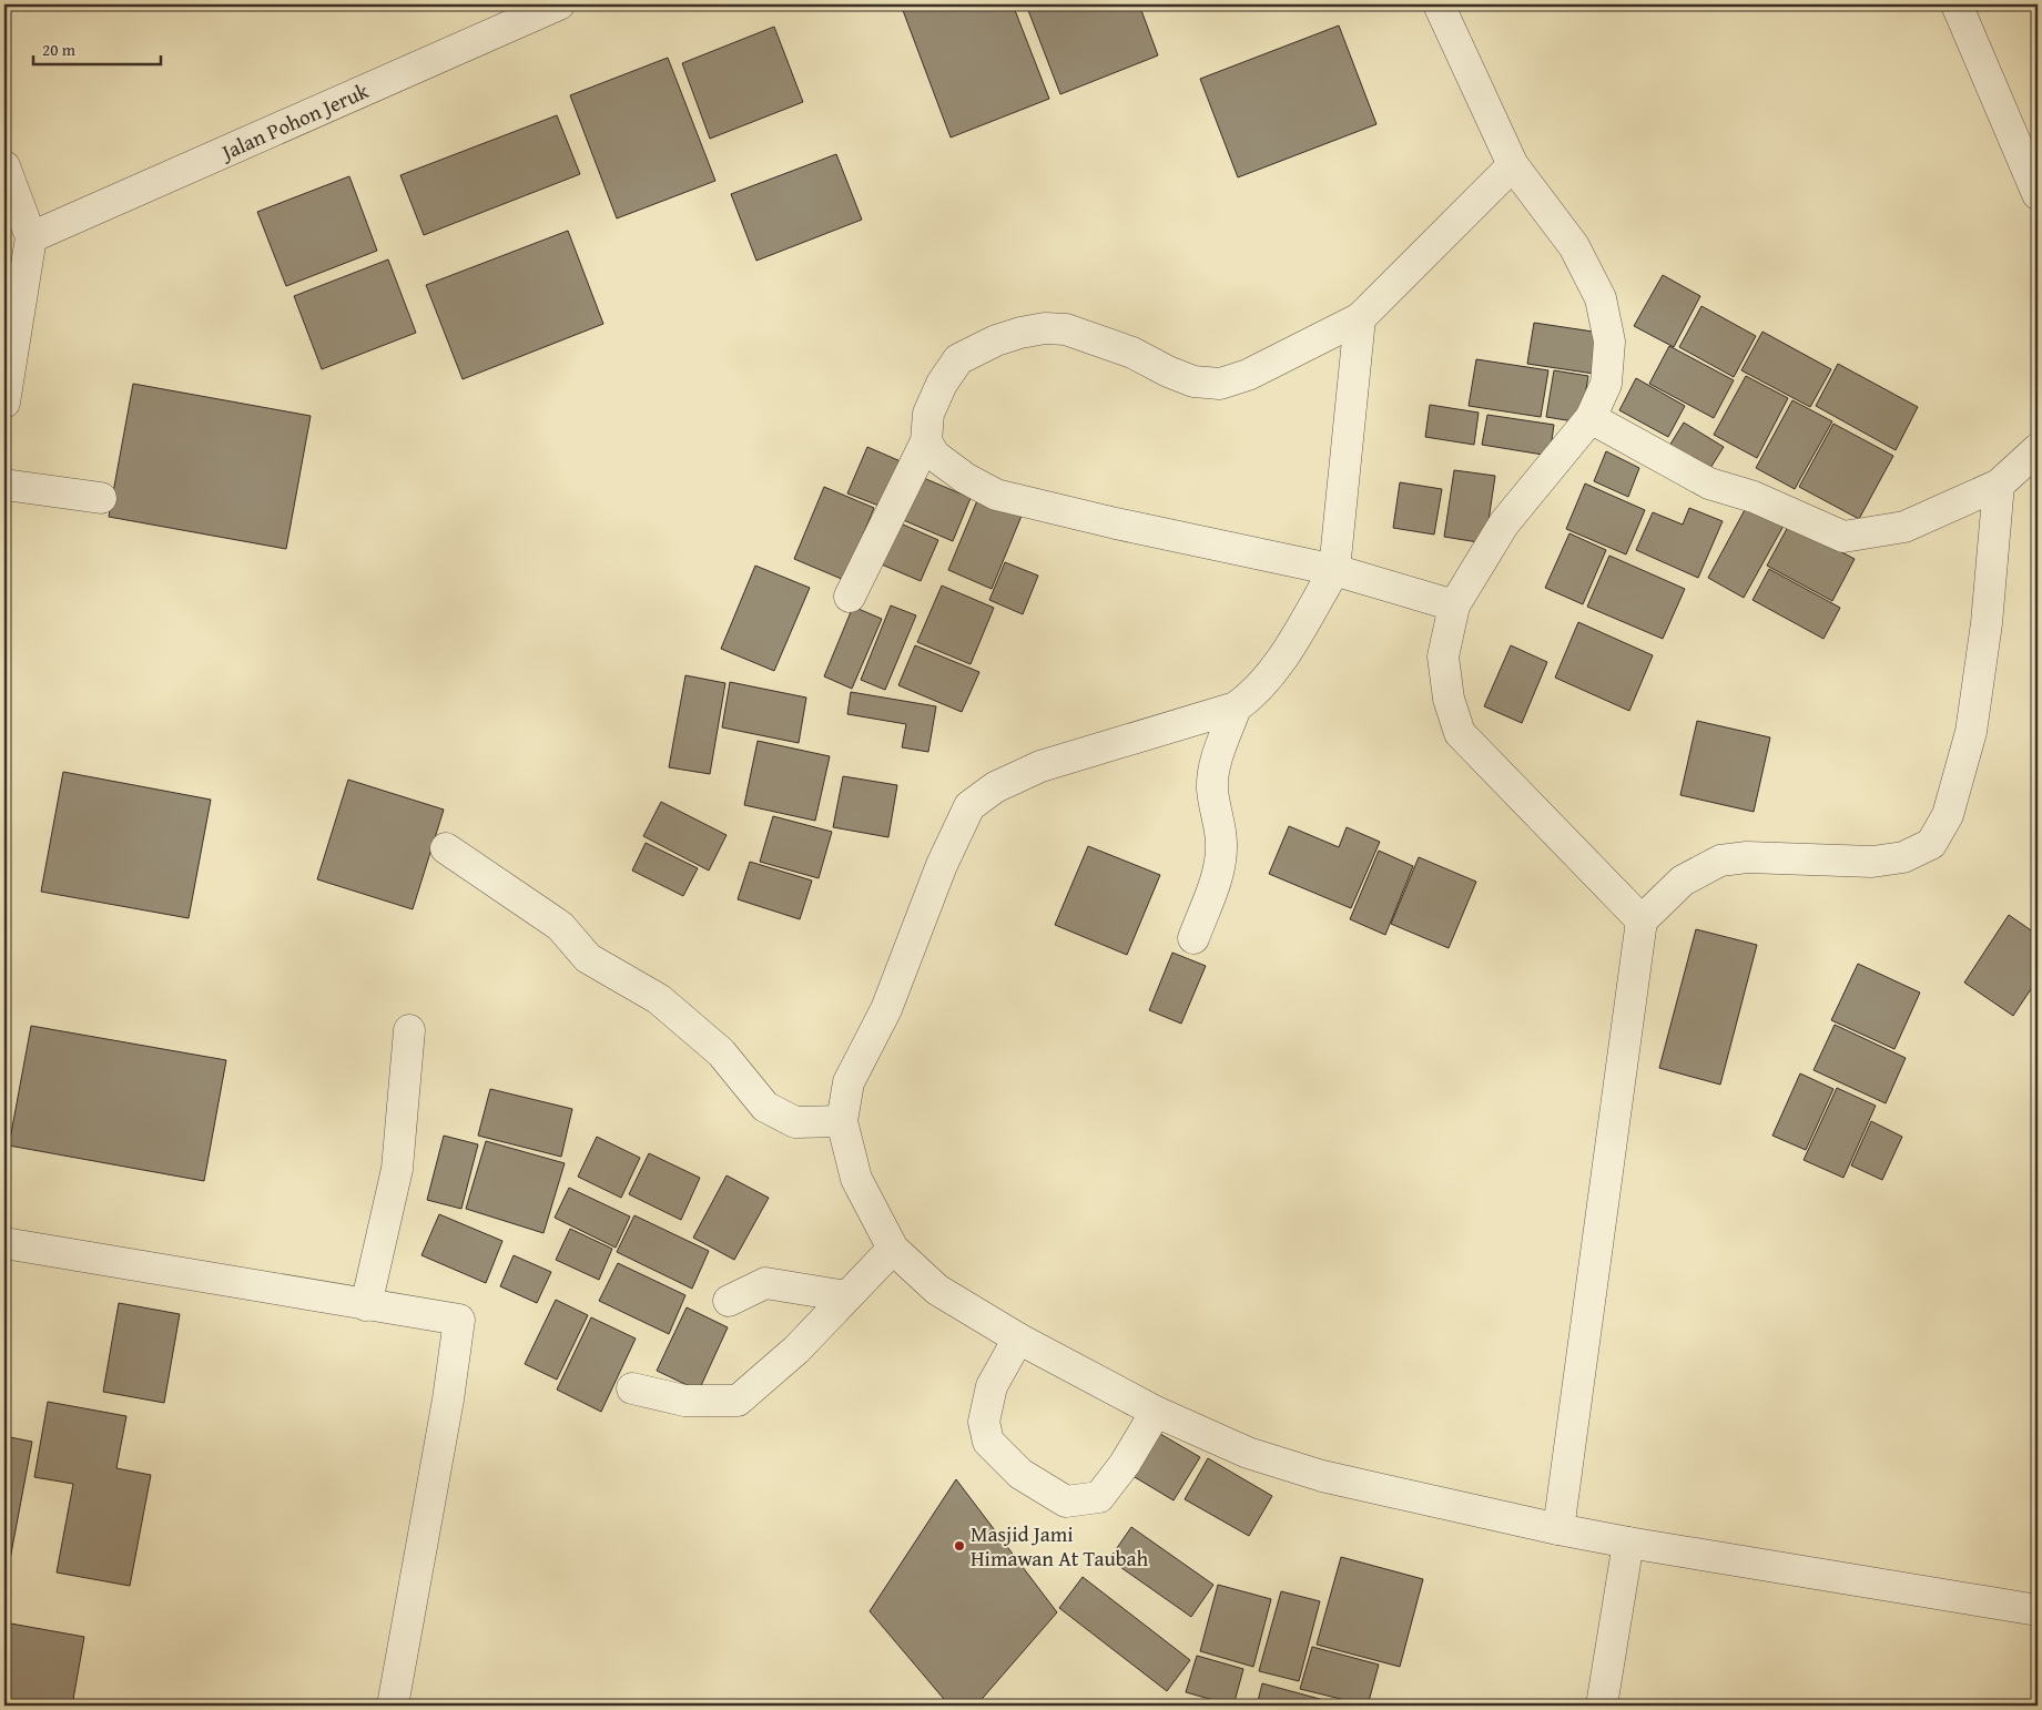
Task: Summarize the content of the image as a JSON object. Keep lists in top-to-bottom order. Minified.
{"streets":{"street":["Jalan Pohon Jeruk"]},"places":["Masjid Jami Himawan At Taubah"],"scale_bar":"20 m"}
